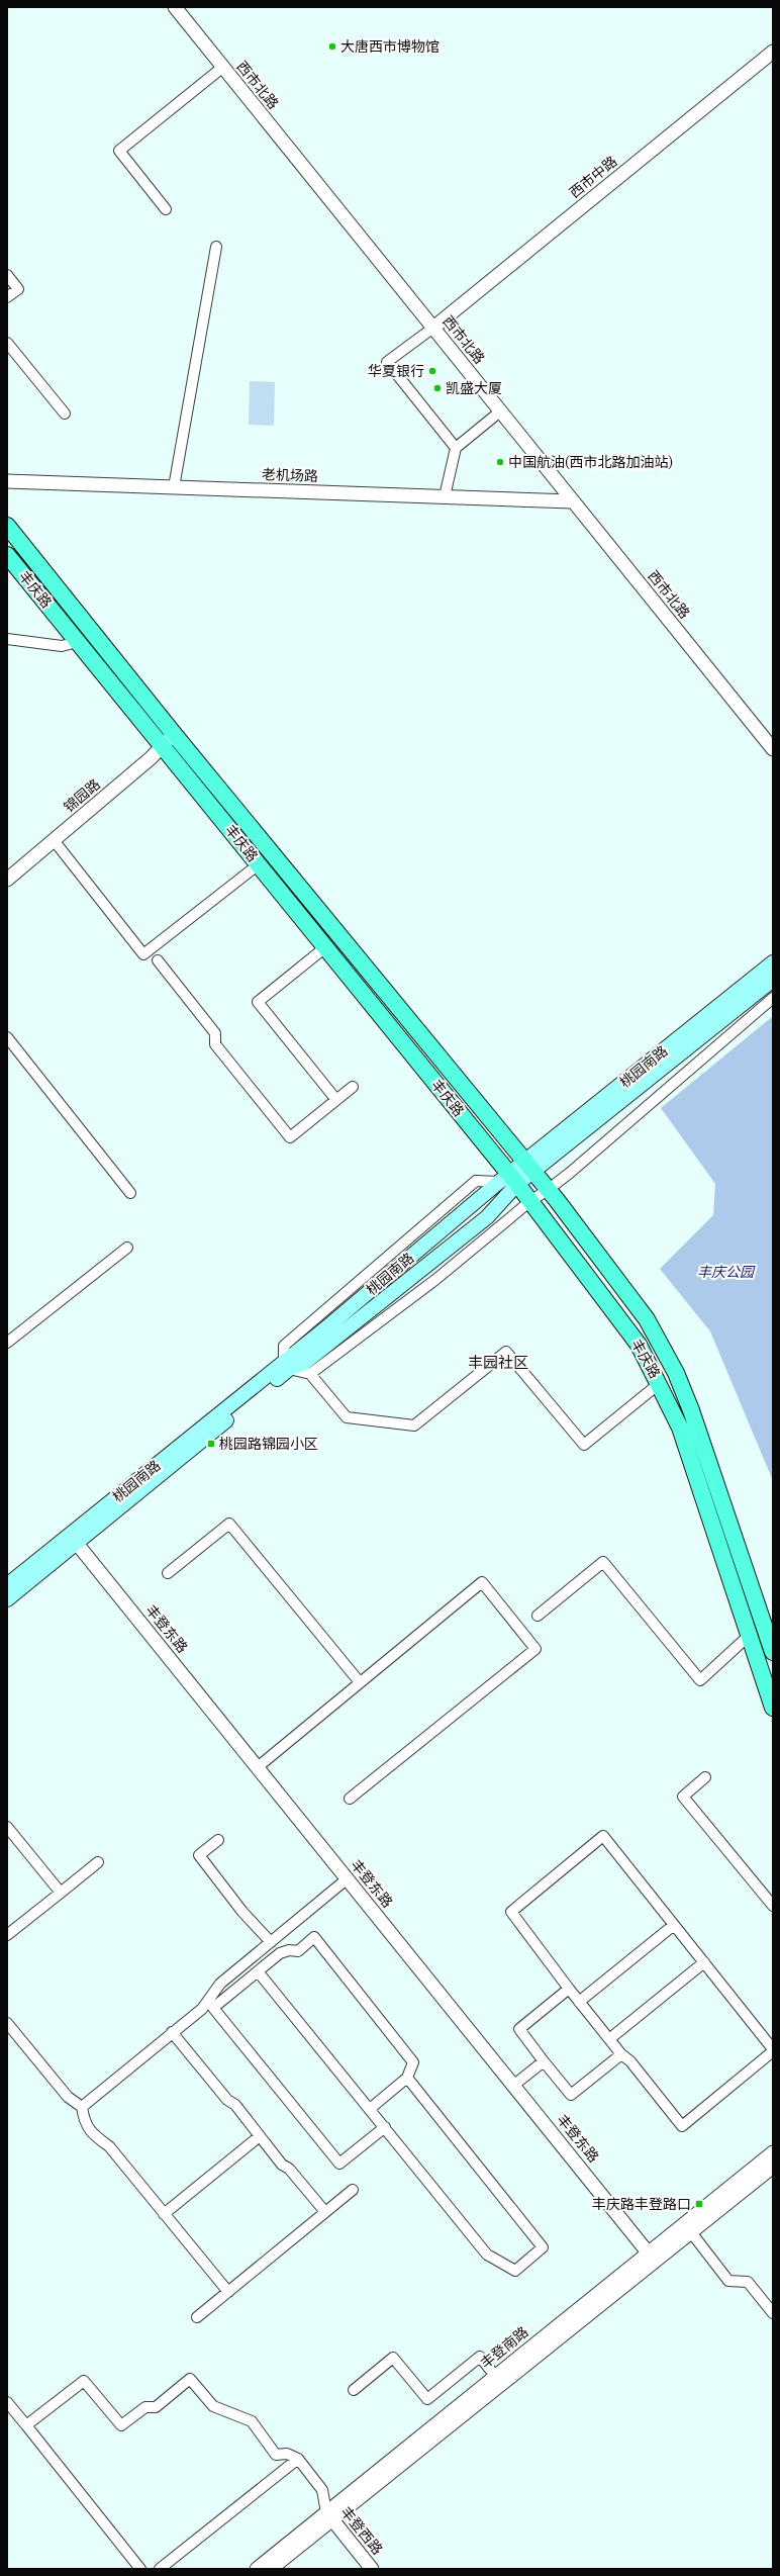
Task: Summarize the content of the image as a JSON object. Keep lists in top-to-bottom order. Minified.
{"streets":{"main road":["丰庆路","桃园南路"],"street":["西市北路","西市中路","老机场路","锦园路","丰登东路","丰登南路","丰登西路"]},"crossings":[["西市北路","西市中路"],["西市北路","老机场路"],["丰庆路","锦园路"],["丰庆路","桃园南路"],["桃园南路","丰登东路"],["丰登东路","丰登南路"],["丰登南路","丰登西路"]],"districts":["丰园社区"],"parks":["丰庆公园"],"places":{"other":["大唐西市博物馆","华夏银行","凯盛大厦","中国航油(西市北路加油站)"],"transit":["桃园路锦园小区","丰庆路丰登路口"]}}
